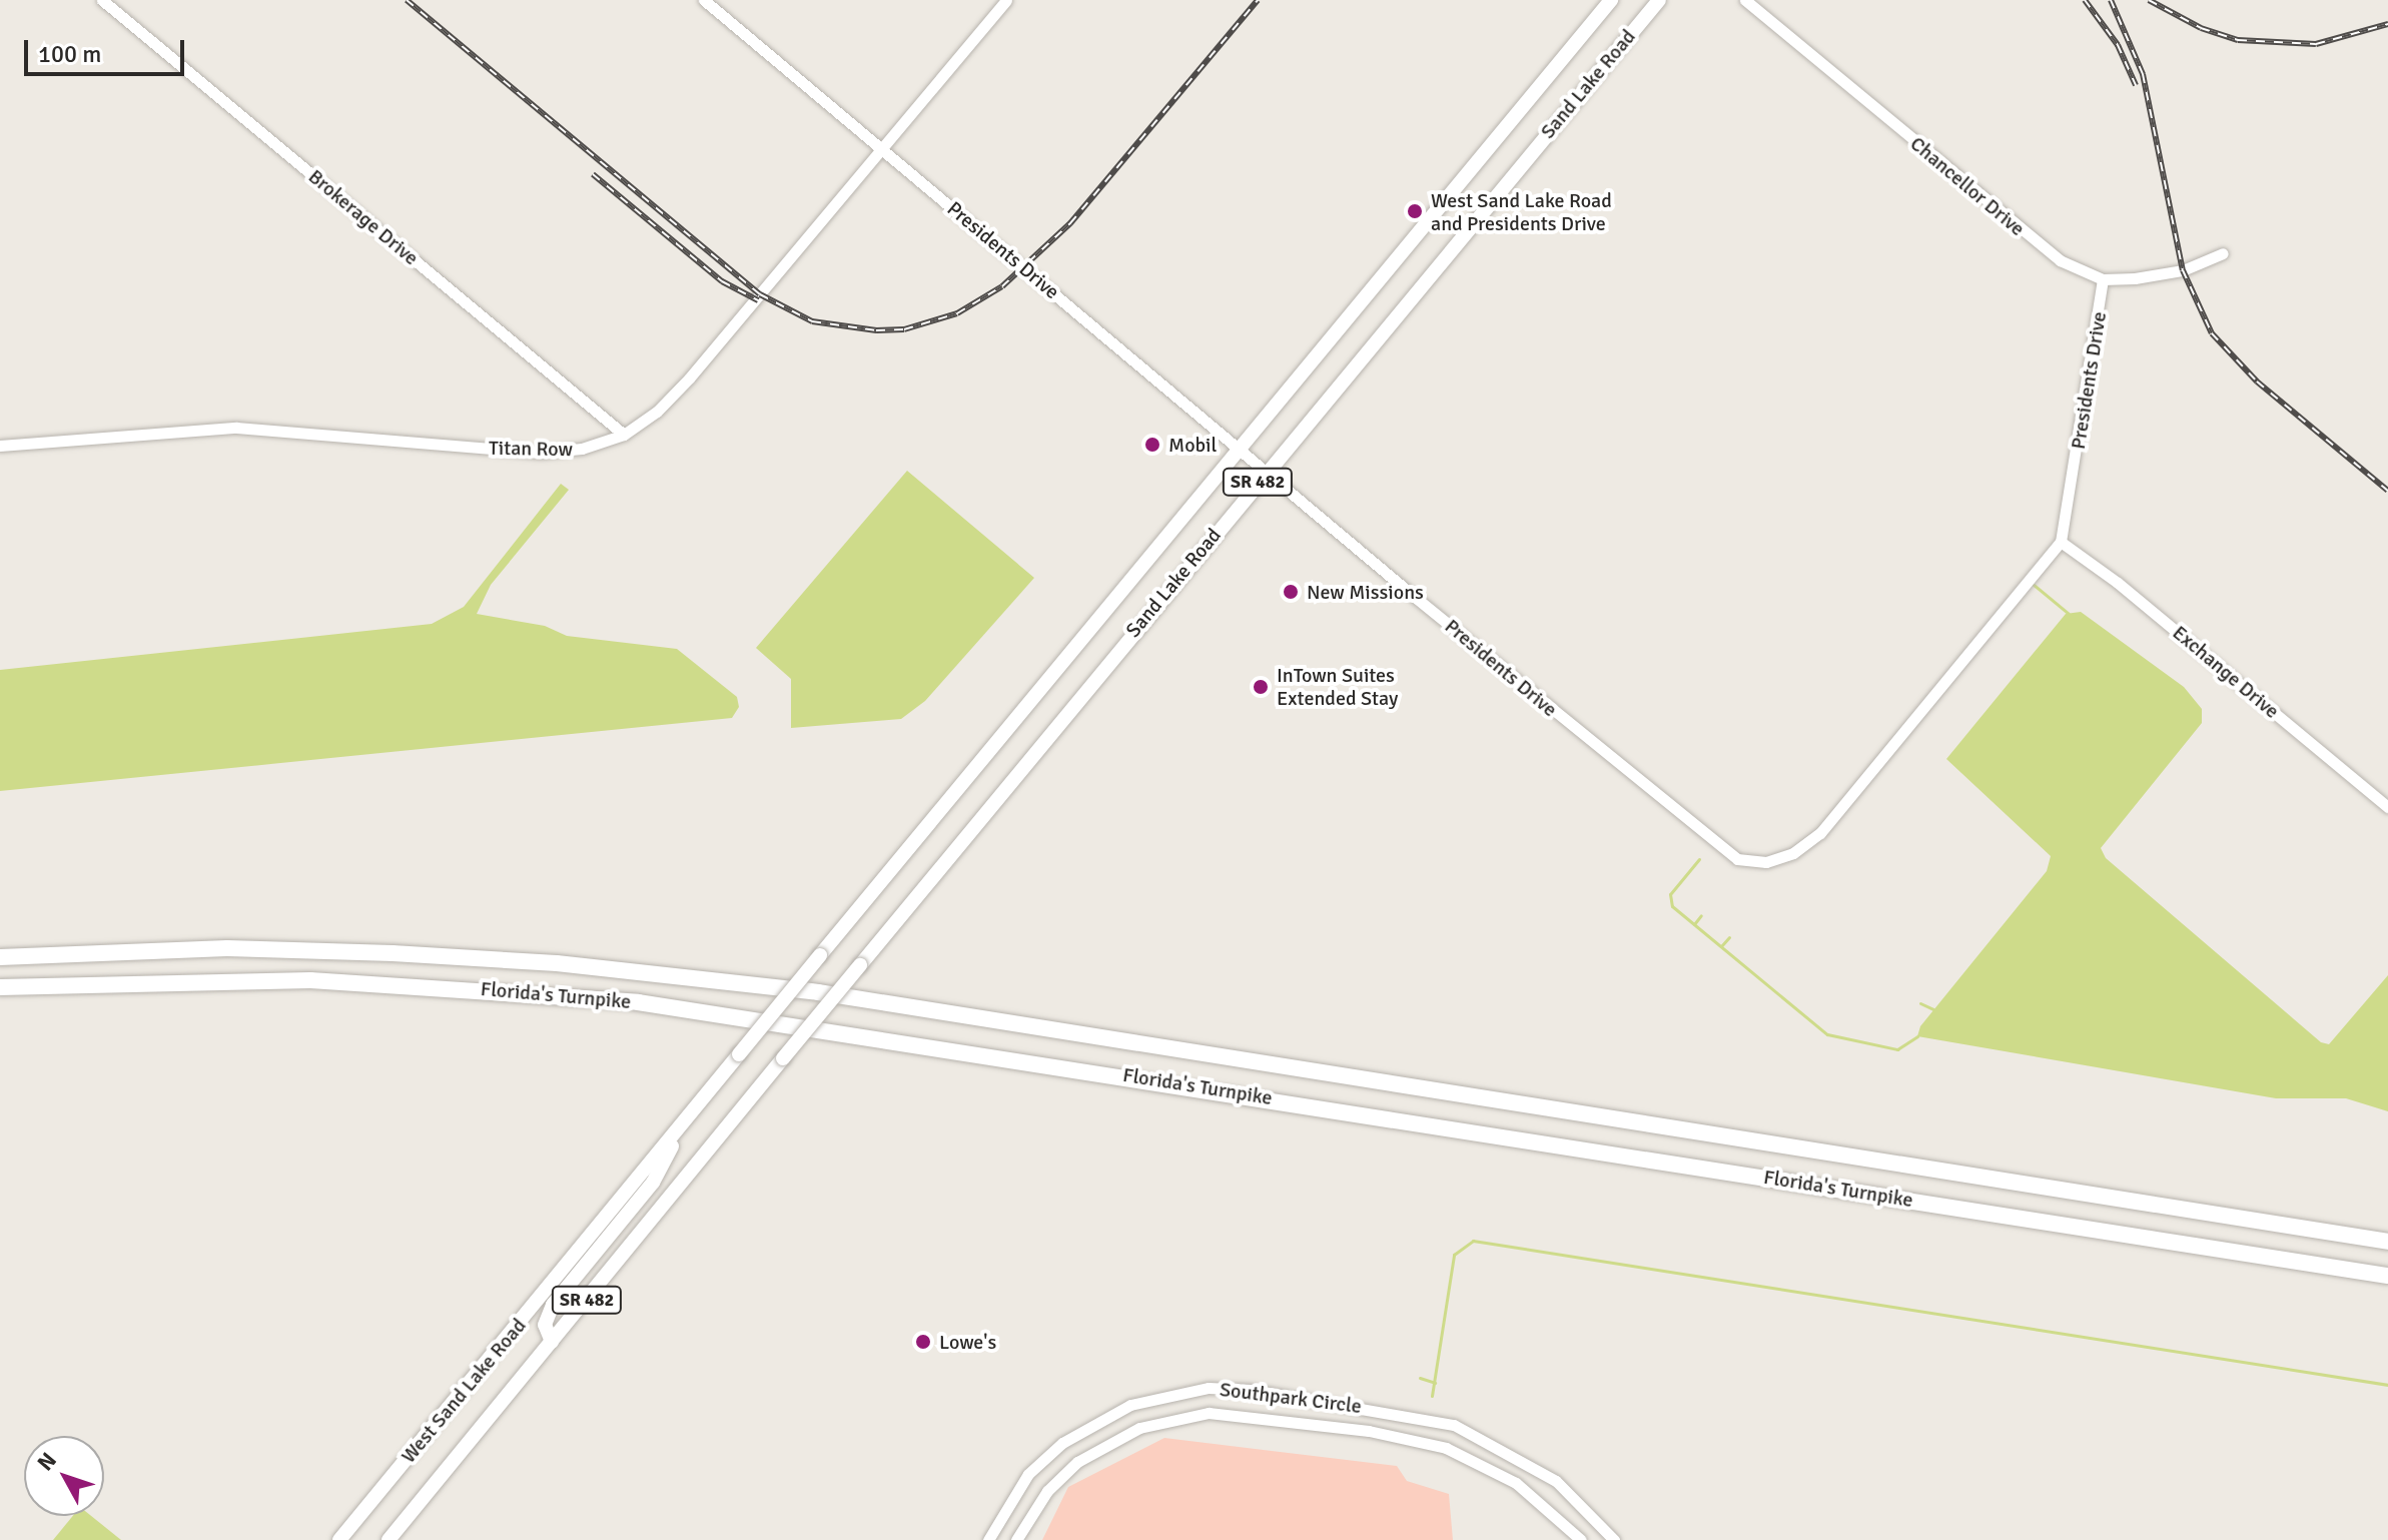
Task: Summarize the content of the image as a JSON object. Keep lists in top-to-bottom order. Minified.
{"streets":{"highway":["Florida's Turnpike"],"main road":["Sand Lake Road","SR 482","West Sand Lake Road"],"street":["Chancellor Drive","Brokerage Drive","Presidents Drive","Titan Row","Exchange Drive","Southpark Circle"]},"crossings":[["Sand Lake Road","Presidents Drive"],["Sand Lake Road","West Sand Lake Road"],["Chancellor Drive","Presidents Drive"],["Brokerage Drive","Titan Row"],["Presidents Drive","Titan Row"],["Presidents Drive","Exchange Drive"]],"places":["West Sand Lake Road and Presidents Drive","Mobil","New Missions","InTown Suites Extended Stay","Lowe's"],"scale_bar":"100 m","north":"top left"}
